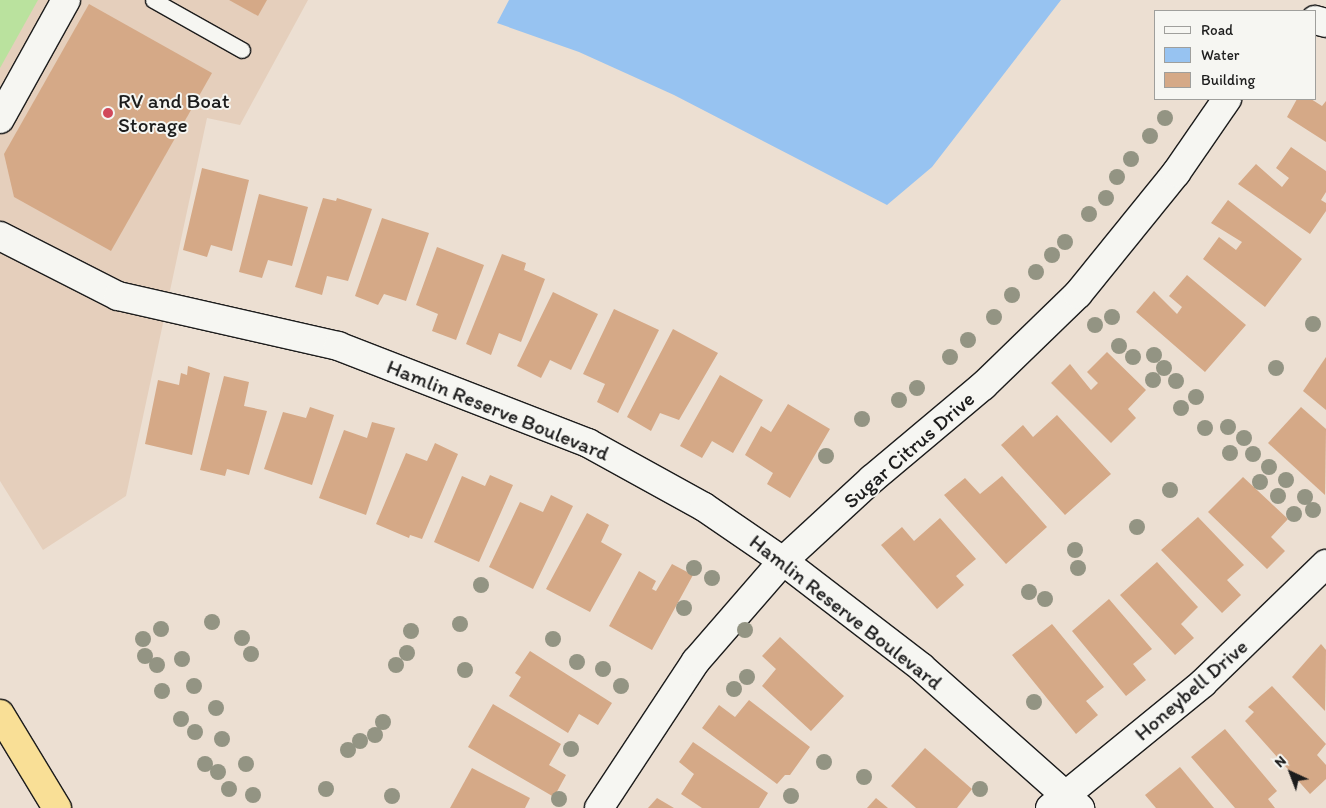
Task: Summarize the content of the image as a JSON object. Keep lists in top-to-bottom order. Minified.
{"streets":{"street":["Hamlin Reserve Boulevard","Sugar Citrus Drive","Honeybell Drive"]},"crossings":[["Hamlin Reserve Boulevard","Sugar Citrus Drive"],["Hamlin Reserve Boulevard","Honeybell Drive"]],"places":["RV and Boat Storage"],"legend":["Road","Water","Building"],"north":"top left"}
